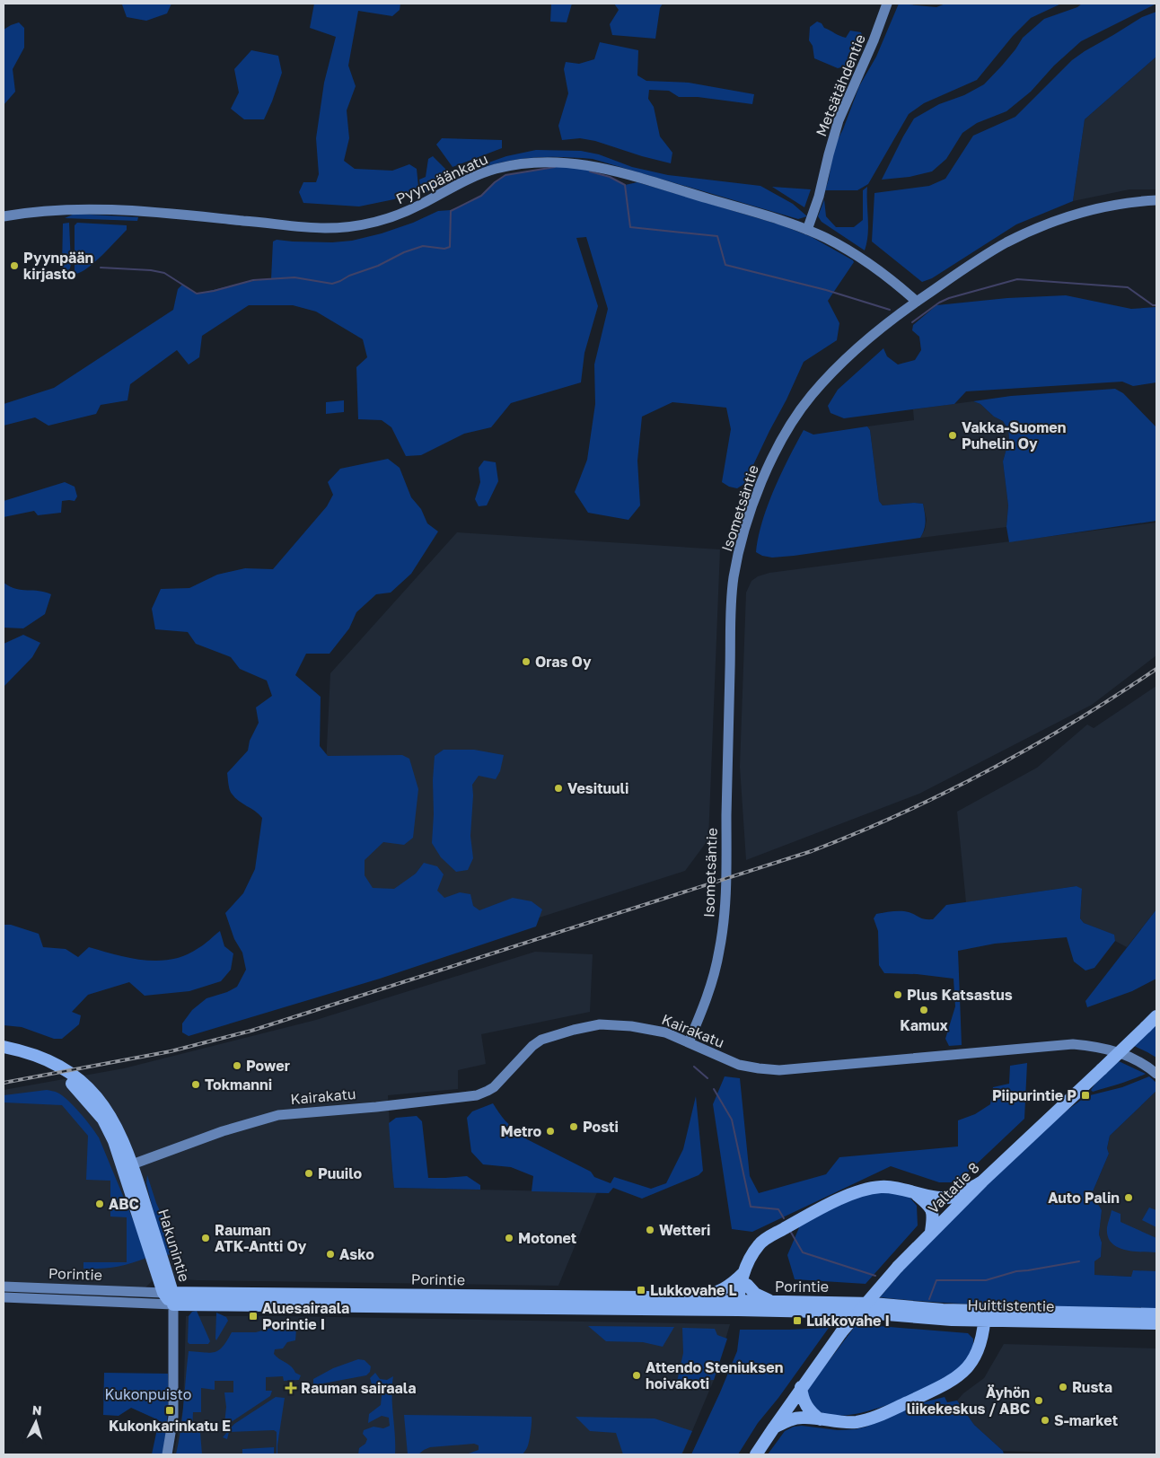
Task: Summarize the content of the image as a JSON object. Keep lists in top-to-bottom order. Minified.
{"streets":{"highway":["Valtatie 8","Hakunintie","Porintie","Huittistentie"],"main road":["Metsätähdentie","Pyynpäänkatu","Isometsäntie","Kairakatu"]},"crossings":[["Metsätähdentie","Pyynpäänkatu"],["Pyynpäänkatu","Isometsäntie"],["Isometsäntie","Kairakatu"],["Kairakatu","Hakunintie"],["Hakunintie","Porintie"],["Porintie","Huittistentie"]],"parks":["Kukonpuisto"],"places":{"other":["Pyynpään kirjasto","Vakka-Suomen Puhelin Oy","Oras Oy","Vesituuli","Plus Katsastus","Kamux","Power","Tokmanni","Posti","Metro","Puuilo","Auto Palin","ABC","Wetteri","Rauman ATK-Antti Oy","Motonet","Asko","Attendo Steniuksen hoivakoti","Rusta","Äyhön liikekeskus / ABC","S-market"],"transit":["Piipurintie P","Lukkovahe L","Aluesairaala Porintie I","Lukkovahe I","Kukonkarinkatu E"],"health":["Rauman sairaala"]},"north":"top"}
